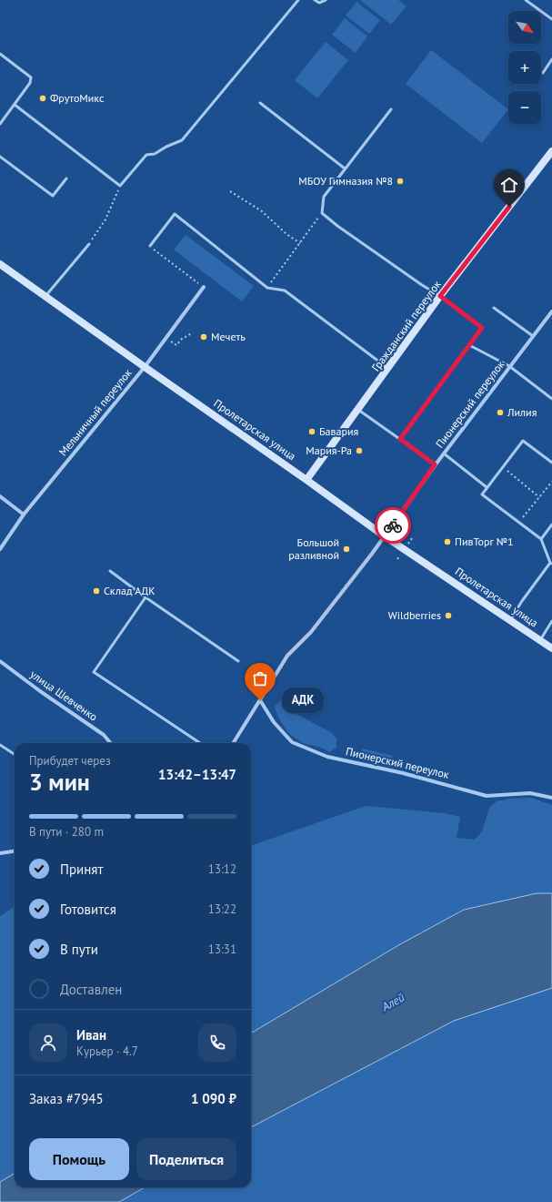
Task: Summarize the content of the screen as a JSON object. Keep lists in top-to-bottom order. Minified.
{"streets":{"main road":["Гражданский переулок","Пролетарская улица"],"street":["Пионерский переулок","Мельничный переулок","улица Шевченко"]},"crossings":[["Гражданский переулок","Пролетарская улица"],["Пионерский переулок","Пролетарская улица"],["Мельничный переулок","Пролетарская улица"]],"water":["Алей"],"places":["ФрутоМикс","МБОУ Гимназия №8","Мечеть","Лилия","Бавария","Мария-Ра","ПивТорг №1","Большой разливной","Склад АДК","Wildberries","АДК"],"north":"bottom right","page":{"map_buttons":["+","−"],"bubble":"АДК","heading":["3 мин","Прибудет через","13:42–13:47"],"panel":["Иван","Курьер · 4.7","Заказ #7945","1 090 ₽"],"bar":"В пути · 280 m","list":[["Принят","13:12"],["Готовится","13:22"],["В пути","13:31"],"Доставлен"],"buttons":["Помощь","Поделиться"]}}
